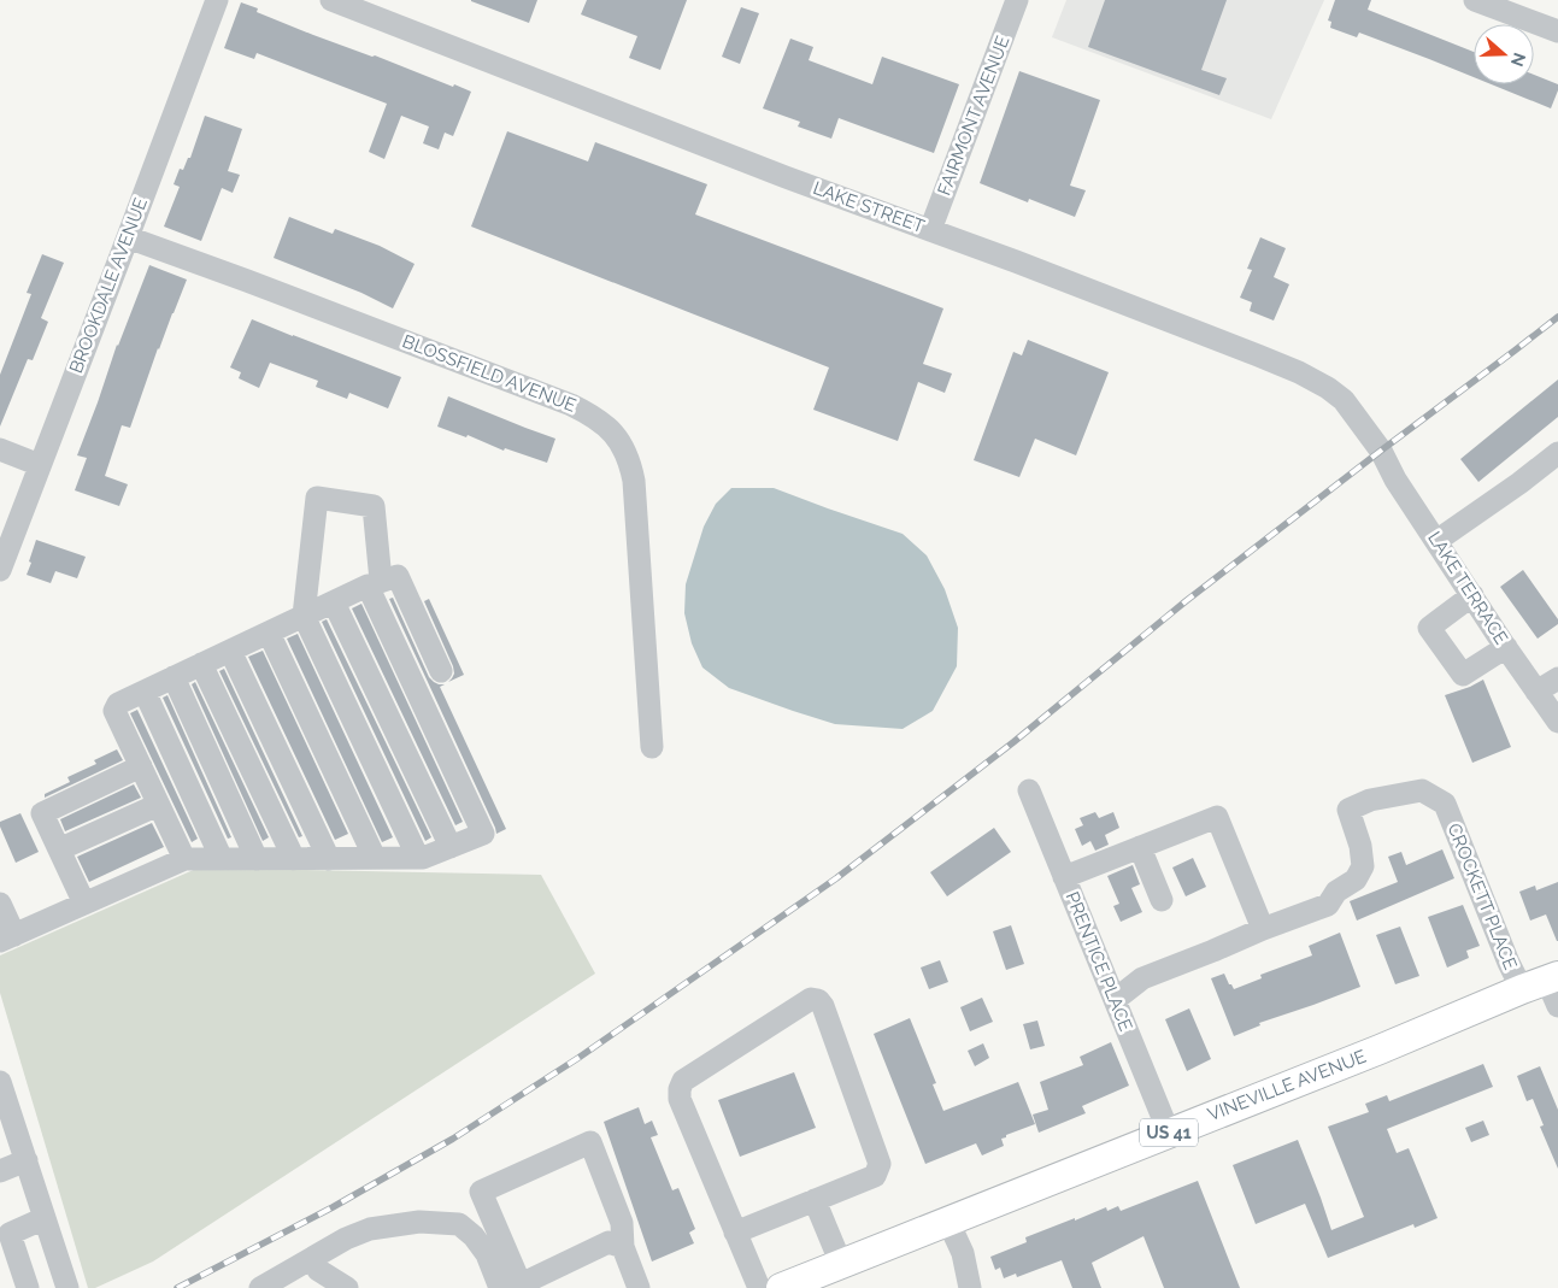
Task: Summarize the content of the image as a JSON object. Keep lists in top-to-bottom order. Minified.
{"streets":{"main road":["VINEVILLE AVENUE","US 41"],"street":["FAIRMONT AVENUE","LAKE STREET","BROOKDALE AVENUE","BLOSSFIELD AVENUE","LAKE TERRACE","CROCKETT PLACE","PRENTICE PLACE"]},"crossings":[["FAIRMONT AVENUE","LAKE STREET"],["LAKE STREET","LAKE TERRACE"],["BROOKDALE AVENUE","BLOSSFIELD AVENUE"],["CROCKETT PLACE","VINEVILLE AVENUE"],["PRENTICE PLACE","VINEVILLE AVENUE"]],"north":"right"}
